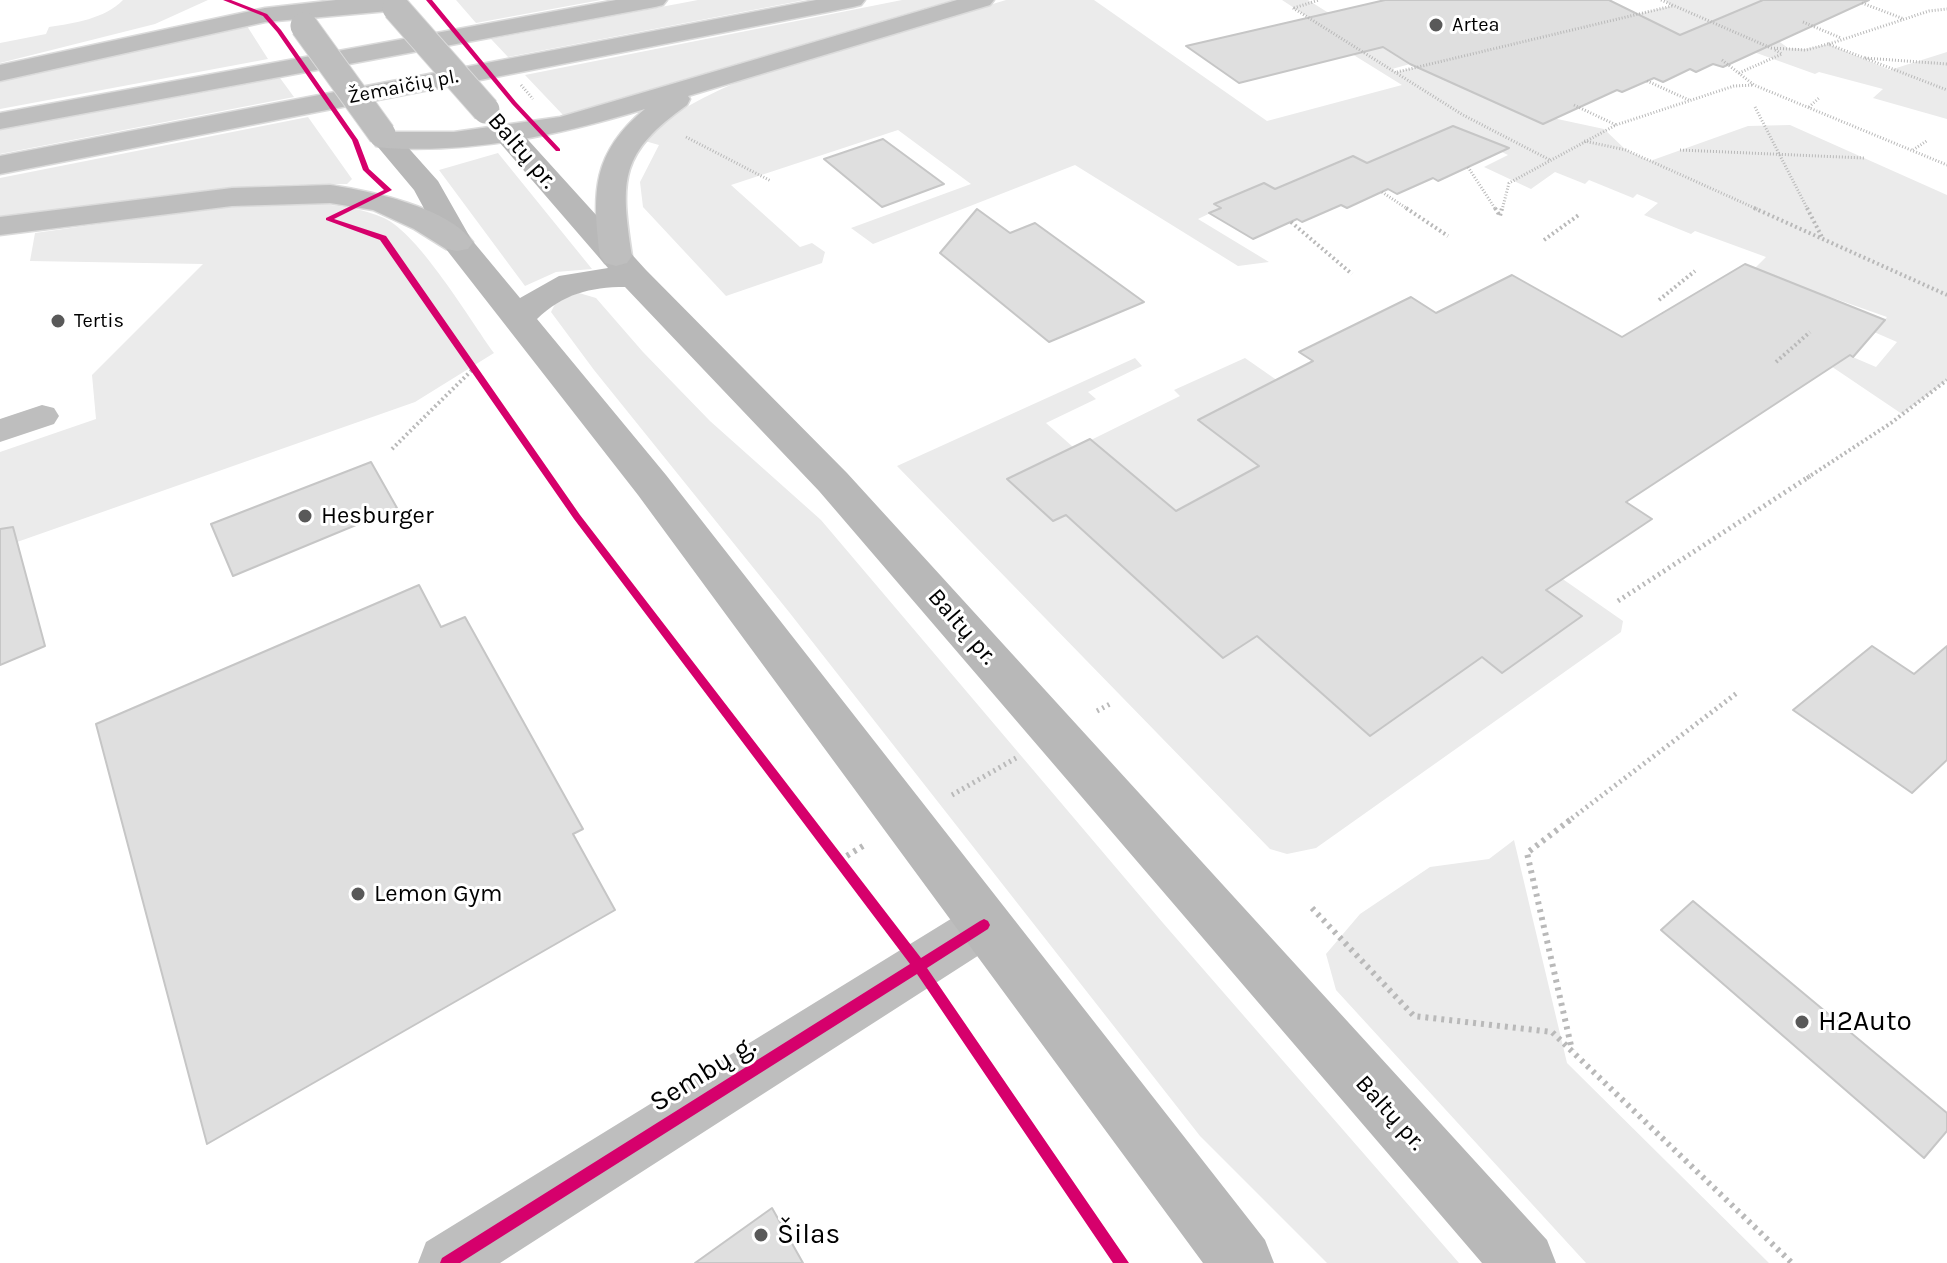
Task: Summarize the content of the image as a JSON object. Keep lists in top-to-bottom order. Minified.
{"streets":{"main road":["Žemaičių pl.","Baltų pr."],"street":["Sembų g."]},"places":["Artea","Tertis","Hesburger","Lemon Gym","H2Auto","Šilas"]}
